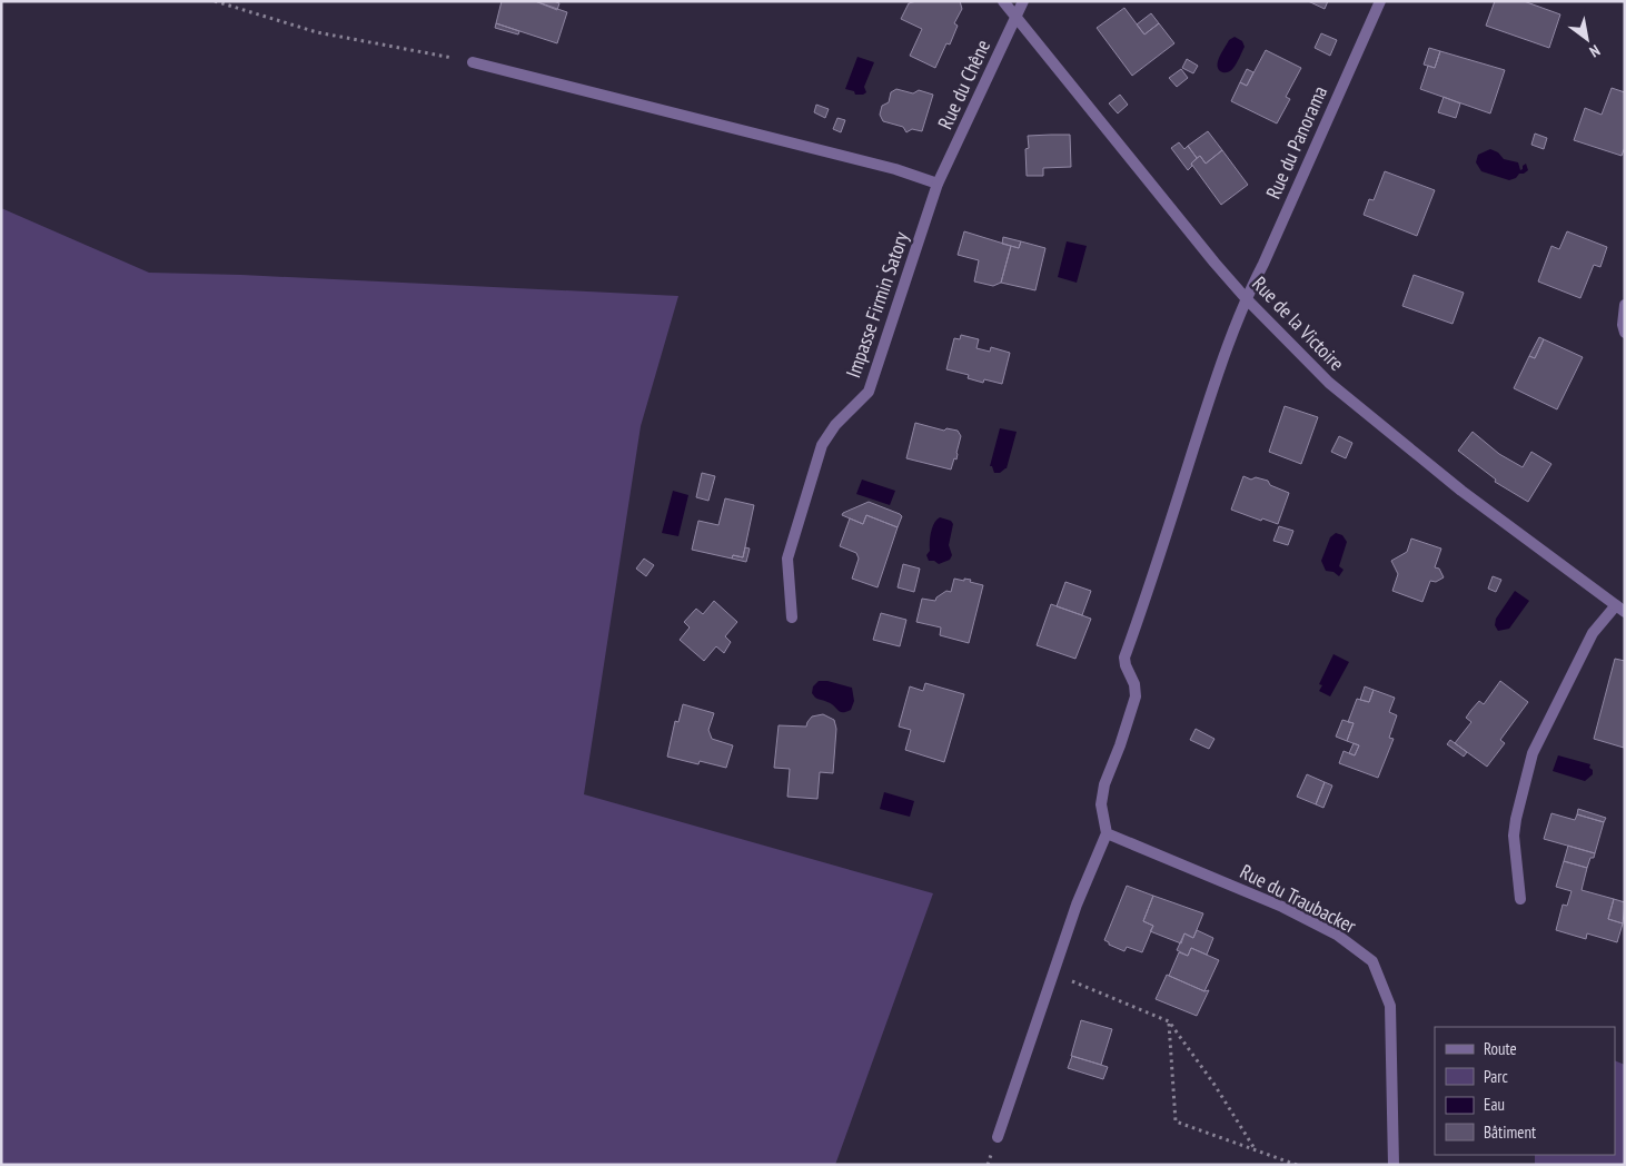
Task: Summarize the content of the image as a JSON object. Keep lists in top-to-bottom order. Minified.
{"streets":{"street":["Rue du Chêne","Rue du Panorama","Impasse Firmin Satory","Rue de la Victoire","Rue du Traubacker"]},"crossings":[["Rue du Chêne","Impasse Firmin Satory"],["Rue du Chêne","Rue de la Victoire"],["Rue du Panorama","Rue de la Victoire"],["Rue du Panorama","Rue du Traubacker"]],"legend":["Route","Parc","Eau","Bâtiment"],"north":"bottom right"}
